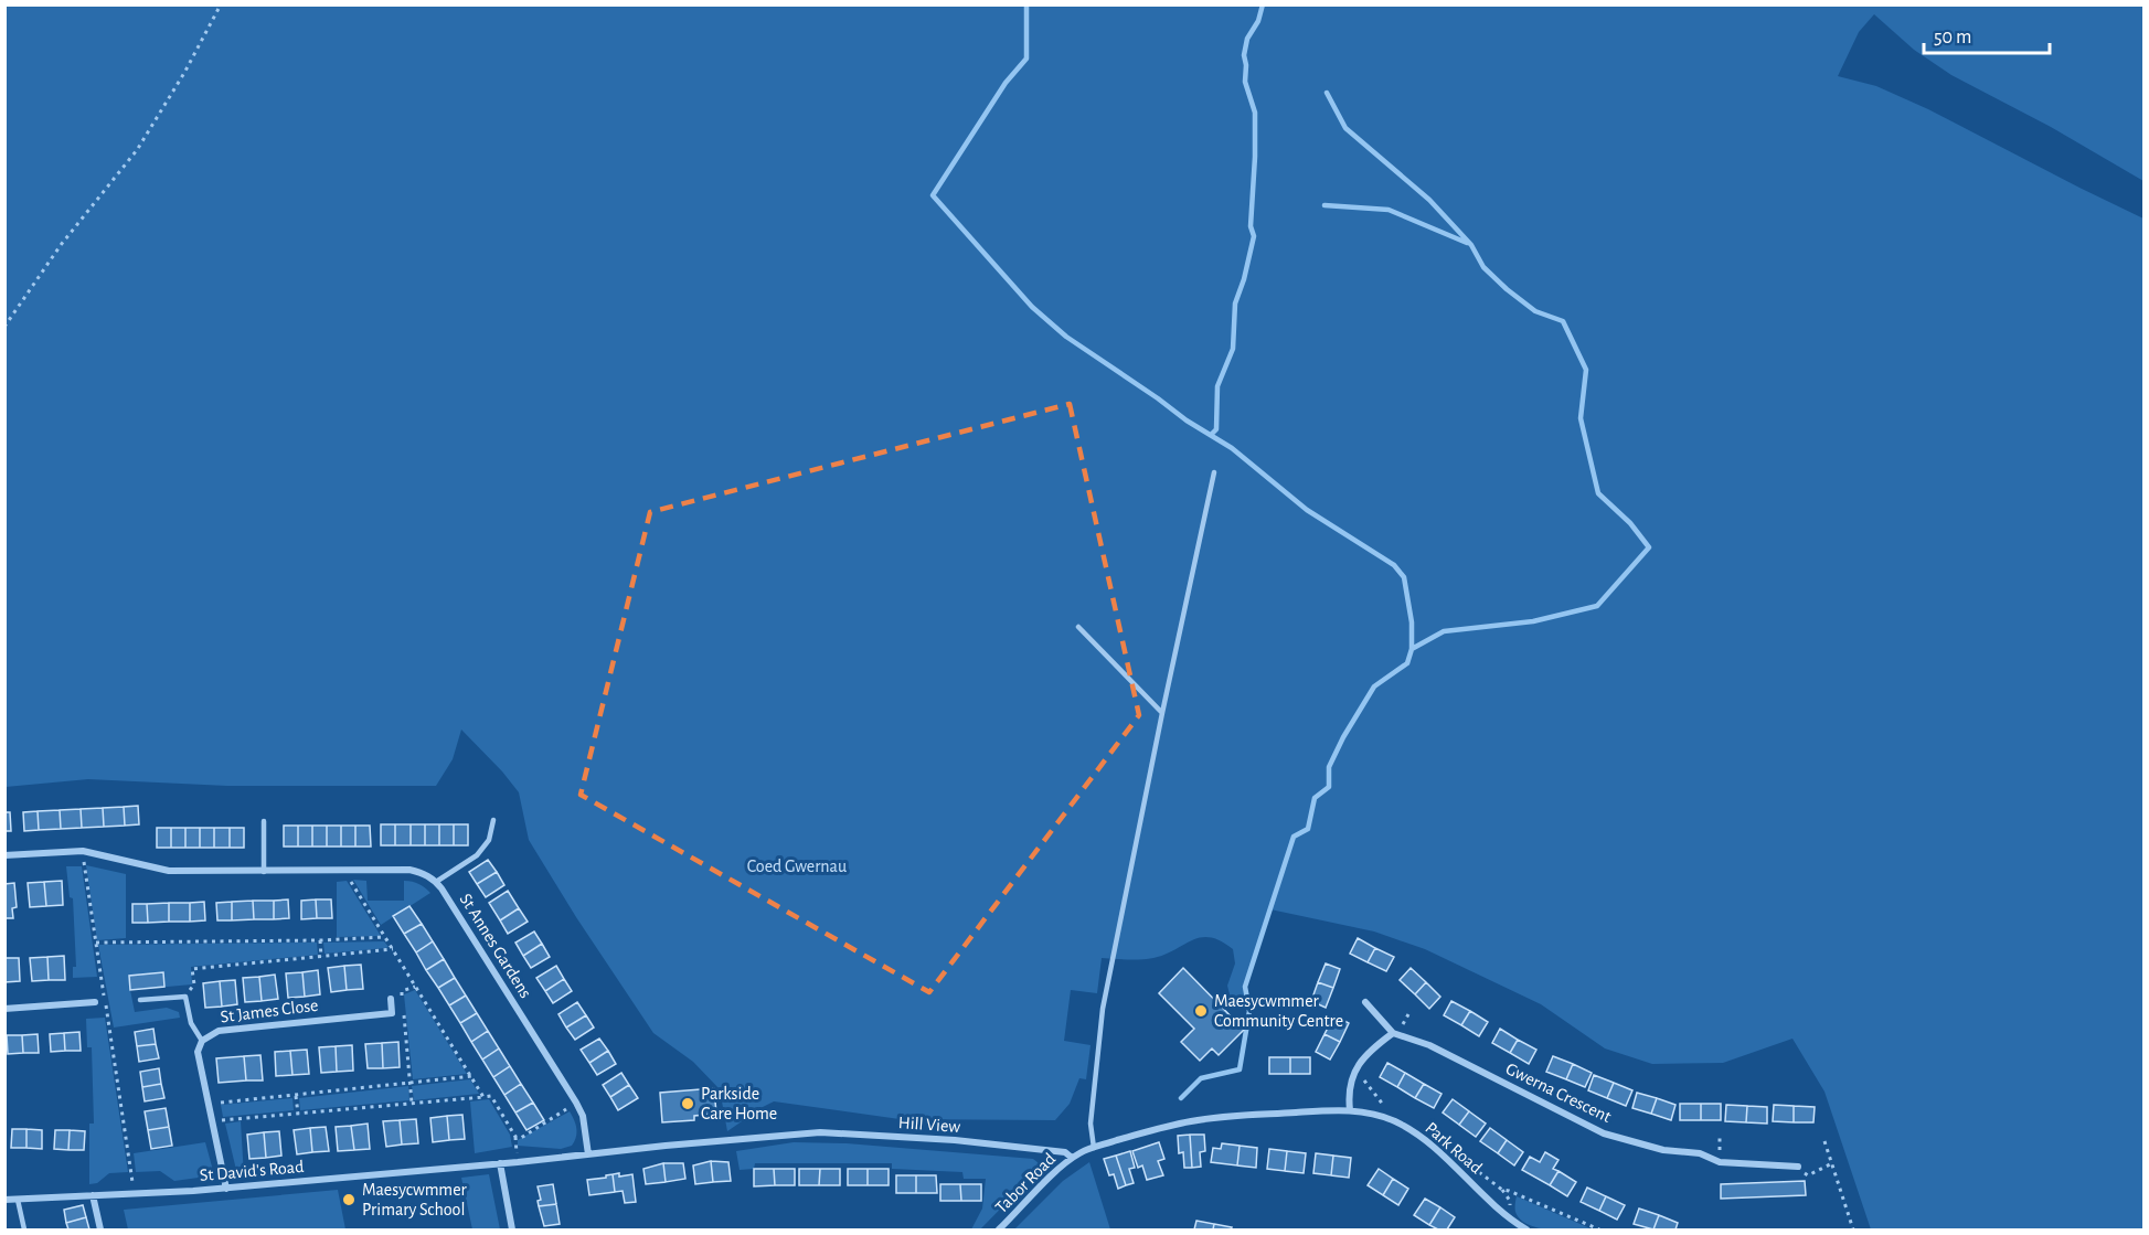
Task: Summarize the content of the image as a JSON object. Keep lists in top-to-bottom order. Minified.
{"streets":{"street":["St Annes Gardens","St James Close","Gwerna Crescent","Hill View","Park Road","St David's Road","Tabor Road"]},"crossings":[["St Annes Gardens","Hill View"],["St James Close","St David's Road"],["Hill View","St David's Road"],["Hill View","Tabor Road"]],"parks":["Coed Gwernau"],"places":["Maesycwmmer Community Centre","Parkside Care Home","Maesycwmmer Primary School"],"scale_bar":"50 m"}
